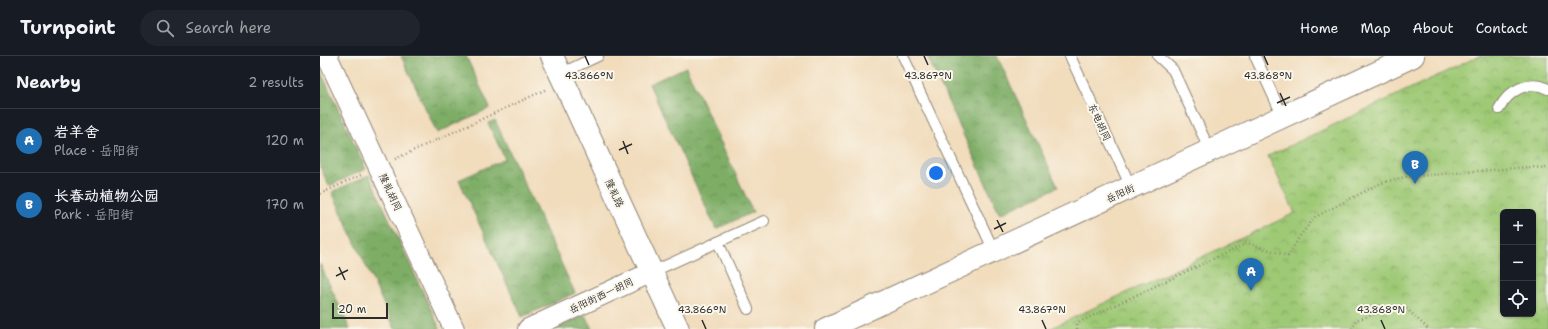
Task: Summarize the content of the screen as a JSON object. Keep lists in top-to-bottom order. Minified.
{"streets":{"street":["隆礼胡同","隆礼路","岳阳街","岳阳街西一胡同"],"lane":["东电胡同"]},"crossings":[["东电胡同","岳阳街"],["隆礼路","岳阳街西一胡同"]],"scale_bar":"20 m","page":{"header":"Turnpoint","search":"Search here","nav":["Home","Map","About","Contact"],"heading":["Nearby","2 results"],"list":[{"mark":"A","name":"岩羊舍","note":"Place · 岳阳街","value":"120 m"},{"mark":"B","name":"长春动植物公园","note":"Park · 岳阳街","value":"170 m"}],"pins":["B","A"],"map_buttons":["+","−"],"scale":"20 m"},"coordinates":["43.866°N","43.867°N","43.868°N"]}
